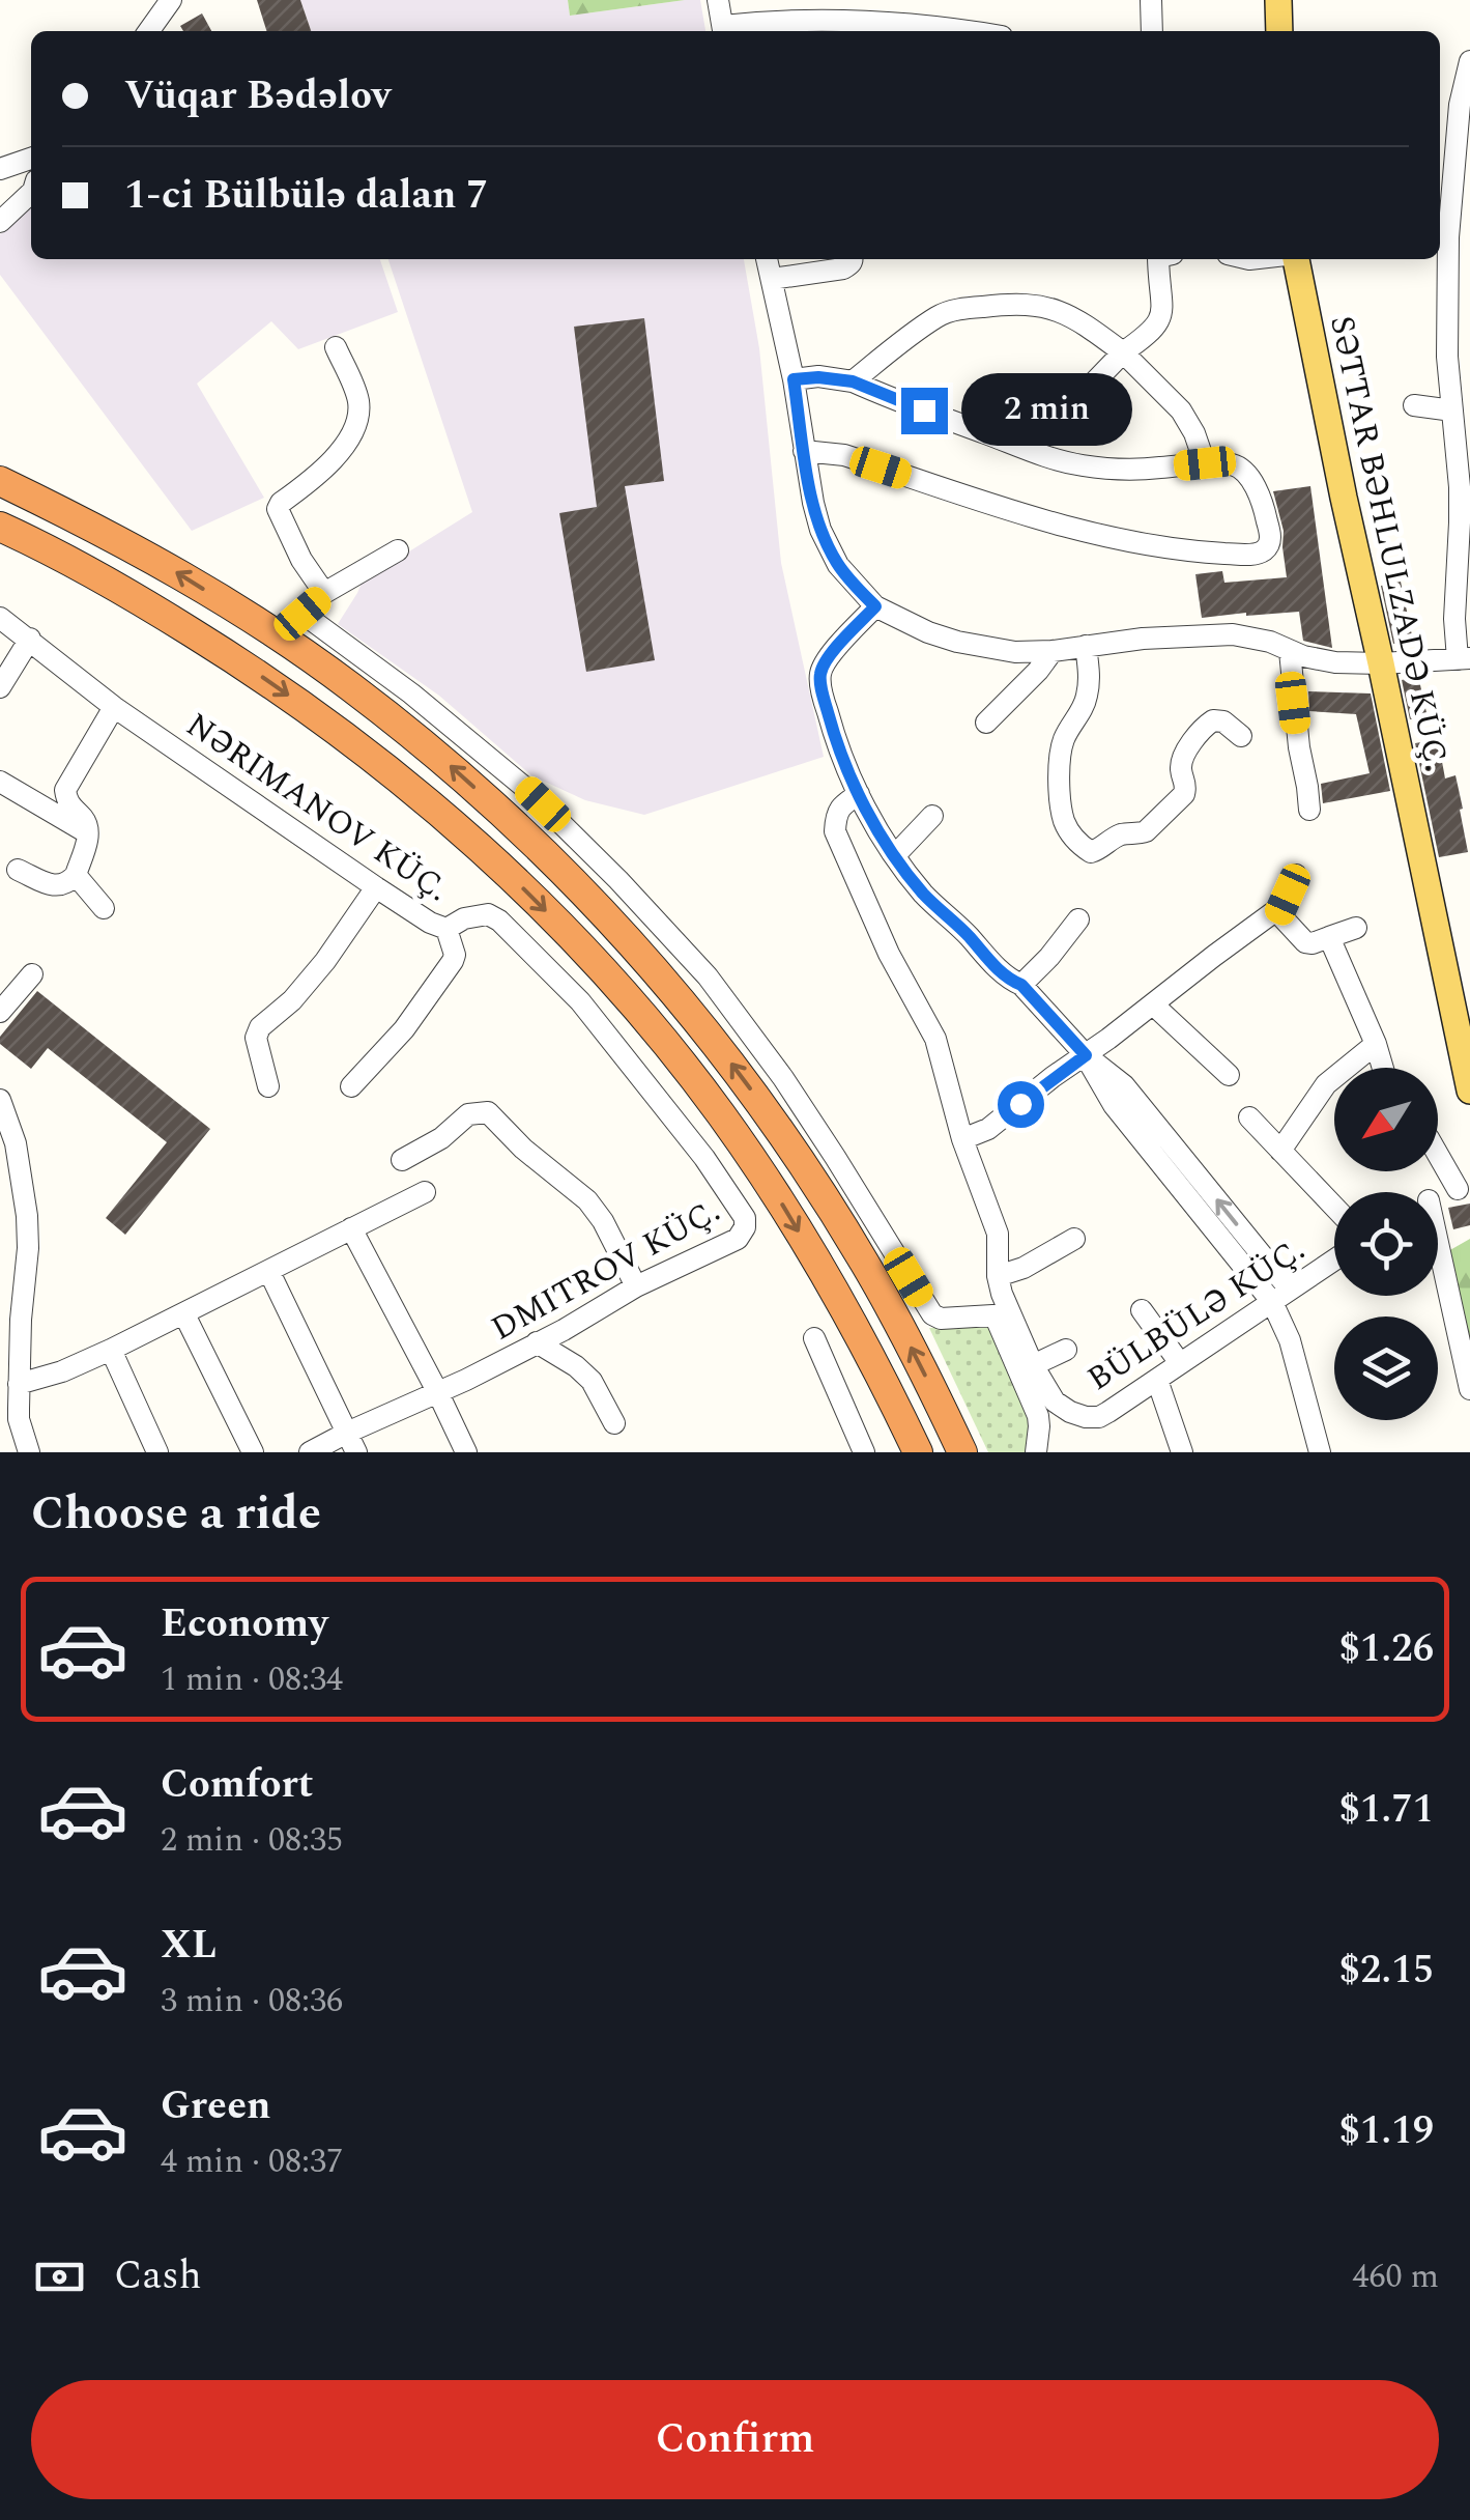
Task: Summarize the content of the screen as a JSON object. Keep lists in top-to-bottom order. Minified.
{"streets":{"main road":["SƏTTAR BƏHLULZADƏ KÜÇ."],"street":["NƏRIMANOV KÜÇ.","DMITROV KÜÇ.","BÜLBÜLƏ KÜÇ."]},"crossings":[["NƏRIMANOV KÜÇ.","DMITROV KÜÇ."]],"north":"bottom left","page":{"banner":["Vüqar Bədəlov","1-ci Bülbülə dalan 7"],"bubble":"2 min","heading":"Choose a ride","list":[{"name":"Economy","note":"1 min · 08:34","value":"$1.26"},{"name":"Comfort","note":"2 min · 08:35","value":"$1.71"},{"name":"XL","note":"3 min · 08:36","value":"$2.15"},{"name":"Green","note":"4 min · 08:37","value":"$1.19"}],"pay":["Cash","460 m"],"buttons":"Confirm"}}
